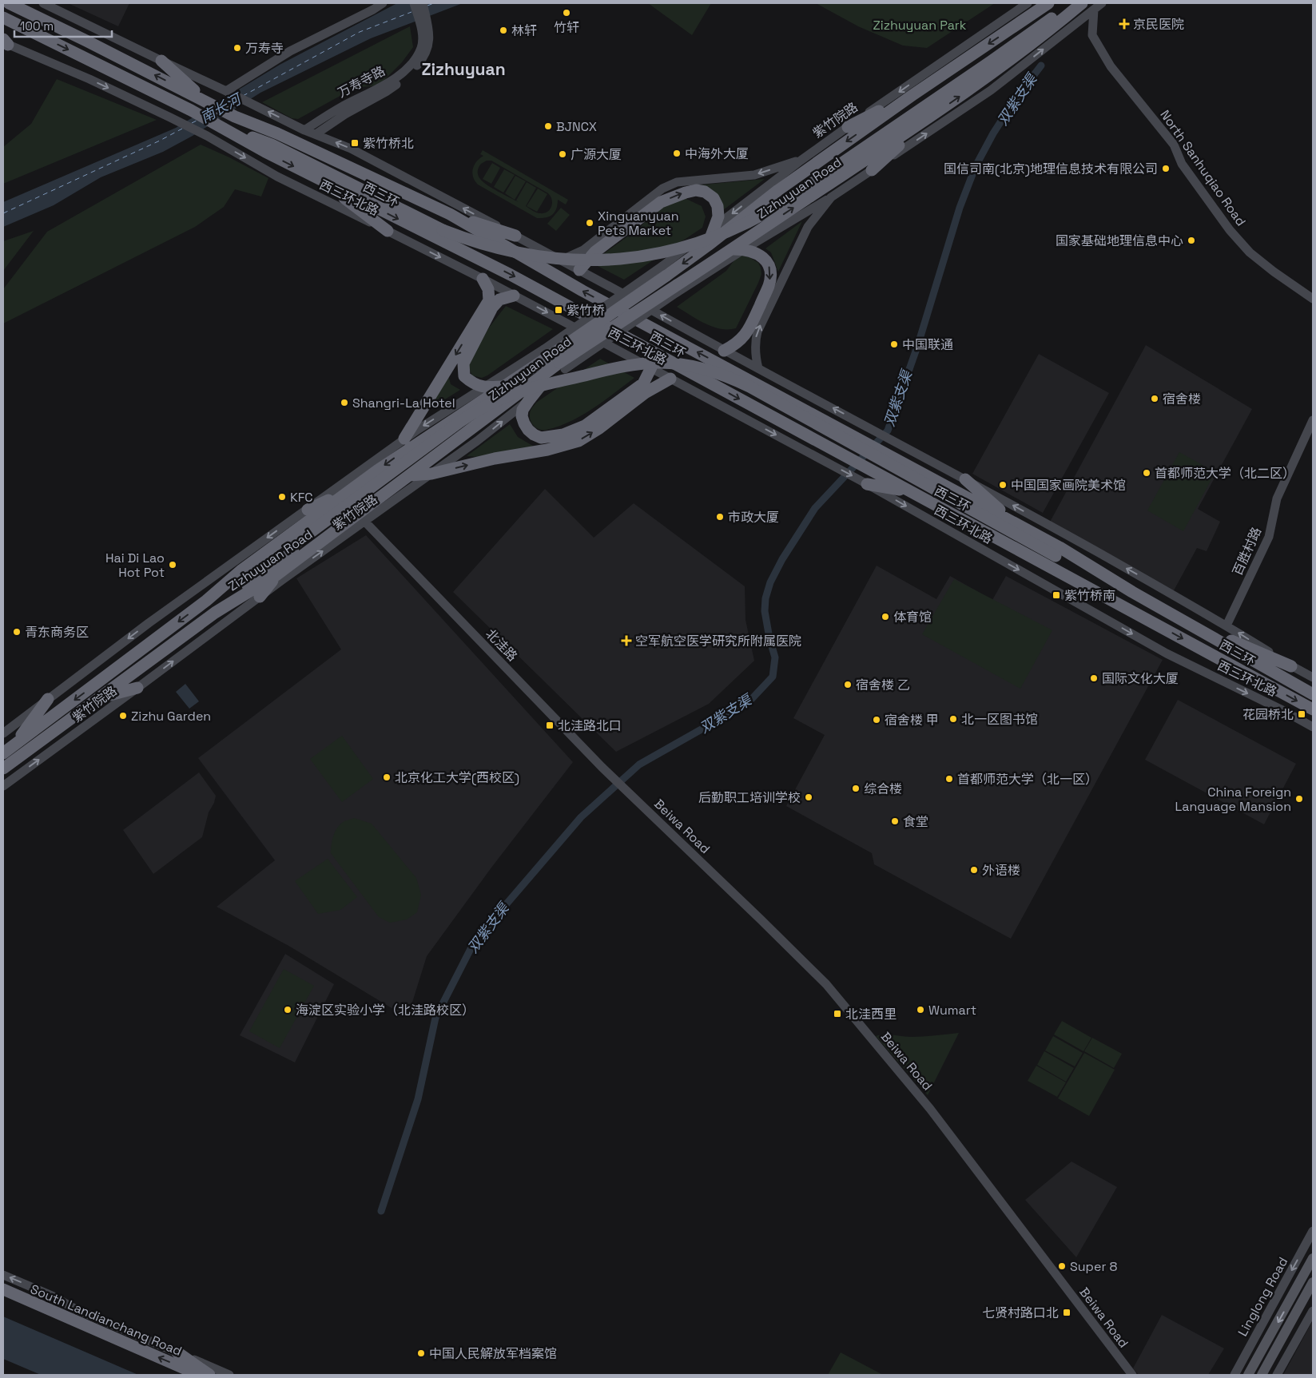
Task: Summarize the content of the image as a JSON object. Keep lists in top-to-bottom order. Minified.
{"streets":{"highway":["Zizhuyuan Road","西三环","South Landianchang Road"],"main road":["Linglong Road"],"street":["万寿寺路","紫竹院路","North Sanhuqiao Road","西三环北路","百胜村路","北洼路"]},"crossings":[["紫竹院路","Zizhuyuan Road"],["紫竹院路","北洼路"],["Zizhuyuan Road","北洼路"]],"one_way":["Linglong Road","South Landianchang Road"],"districts":["Zizhuyuan"],"water":["双紫支渠","南长河"],"parks":["Zizhuyuan Park"],"places":{"other":["竹轩","林轩","万寿寺","BJNCX","中海外大厦","广源大厦","国信司南(北京)地理信息技术有限公司","Xinguanyuan Pets Market","国家基础地理信息中心","中国联通","宿舍楼","Shangri-La Hotel","首都师范大学（北二区）","中国国家画院美术馆","KFC","市政大厦","Hai Di Lao Hot Pot","体育馆","青东商务区","国际文化大厦","宿舍楼 乙","Zizhu Garden","北一区图书馆","宿舍楼 甲","北京化工大学(西校区)","首都师范大学（北一区）","综合楼","后勤职工培训学校","China Foreign Language Mansion","食堂","外语楼","海淀区实验小学（北洼路校区）","Wumart","Super 8","中国人民解放军档案馆"],"health":["京民医院","空军航空医学研究所附属医院"],"transit":["紫竹桥北","紫竹桥","紫竹桥南","花园桥北","北洼路北口","北洼西里","七贤村路口北"]},"scale_bar":"100 m"}
